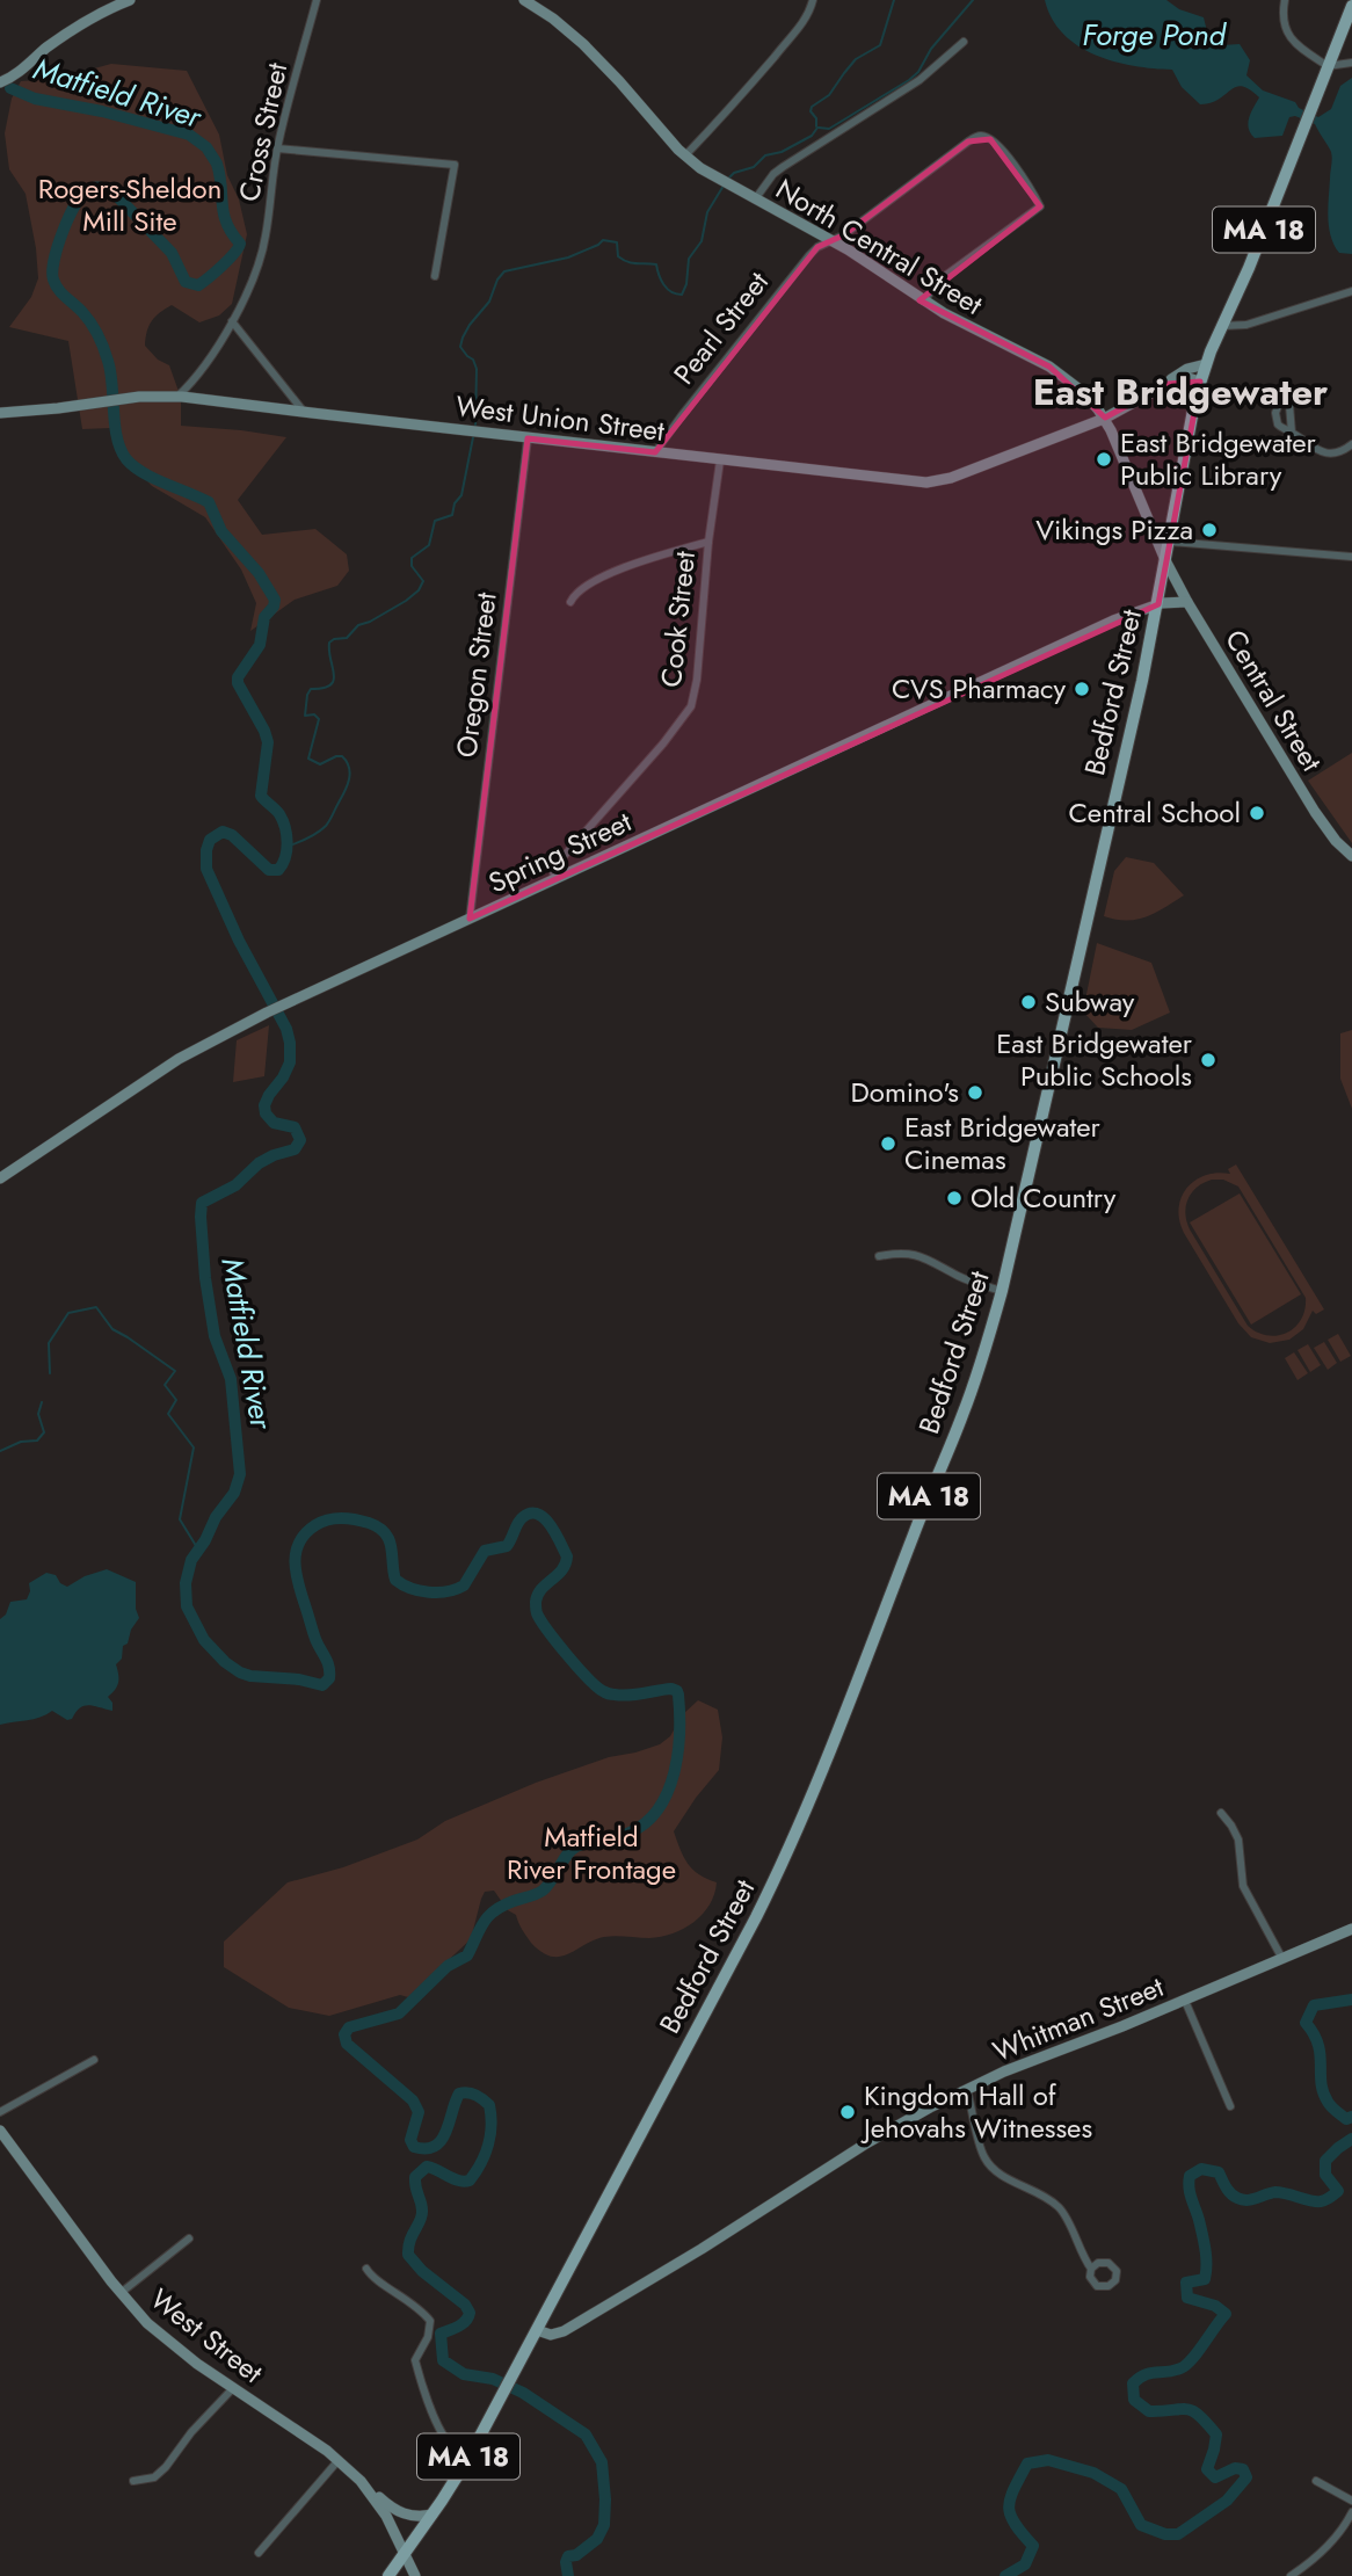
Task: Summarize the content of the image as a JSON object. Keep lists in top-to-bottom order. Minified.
{"streets":{"main road":["MA 18","North Central Street","West Union Street","Bedford Street","Central Street","Spring Street","Whitman Street","West Street"],"street":["Cross Street","Pearl Street","Cook Street","Oregon Street"]},"crossings":[["Cross Street","West Union Street"],["MA 18","Bedford Street"],["North Central Street","Pearl Street"],["North Central Street","West Union Street"],["North Central Street","Bedford Street"],["North Central Street","Central Street"],["Pearl Street","West Union Street"],["West Union Street","Cook Street"],["West Union Street","Oregon Street"],["West Union Street","Bedford Street"],["Cook Street","Spring Street"],["Oregon Street","Spring Street"],["Bedford Street","Central Street"],["Bedford Street","Spring Street"],["Bedford Street","Whitman Street"],["Bedford Street","West Street"],["Central Street","Spring Street"]],"districts":["East Bridgewater"],"water":["Forge Pond","Matfield River"],"parks":["Rogers-Sheldon Mill Site","Matfield River Frontage"],"places":["East Bridgewater Public Library","Vikings Pizza","CVS Pharmacy","Central School","Subway","East Bridgewater Public Schools","Domino's","East Bridgewater Cinemas","Old Country","Kingdom Hall of Jehovahs Witnesses"]}
